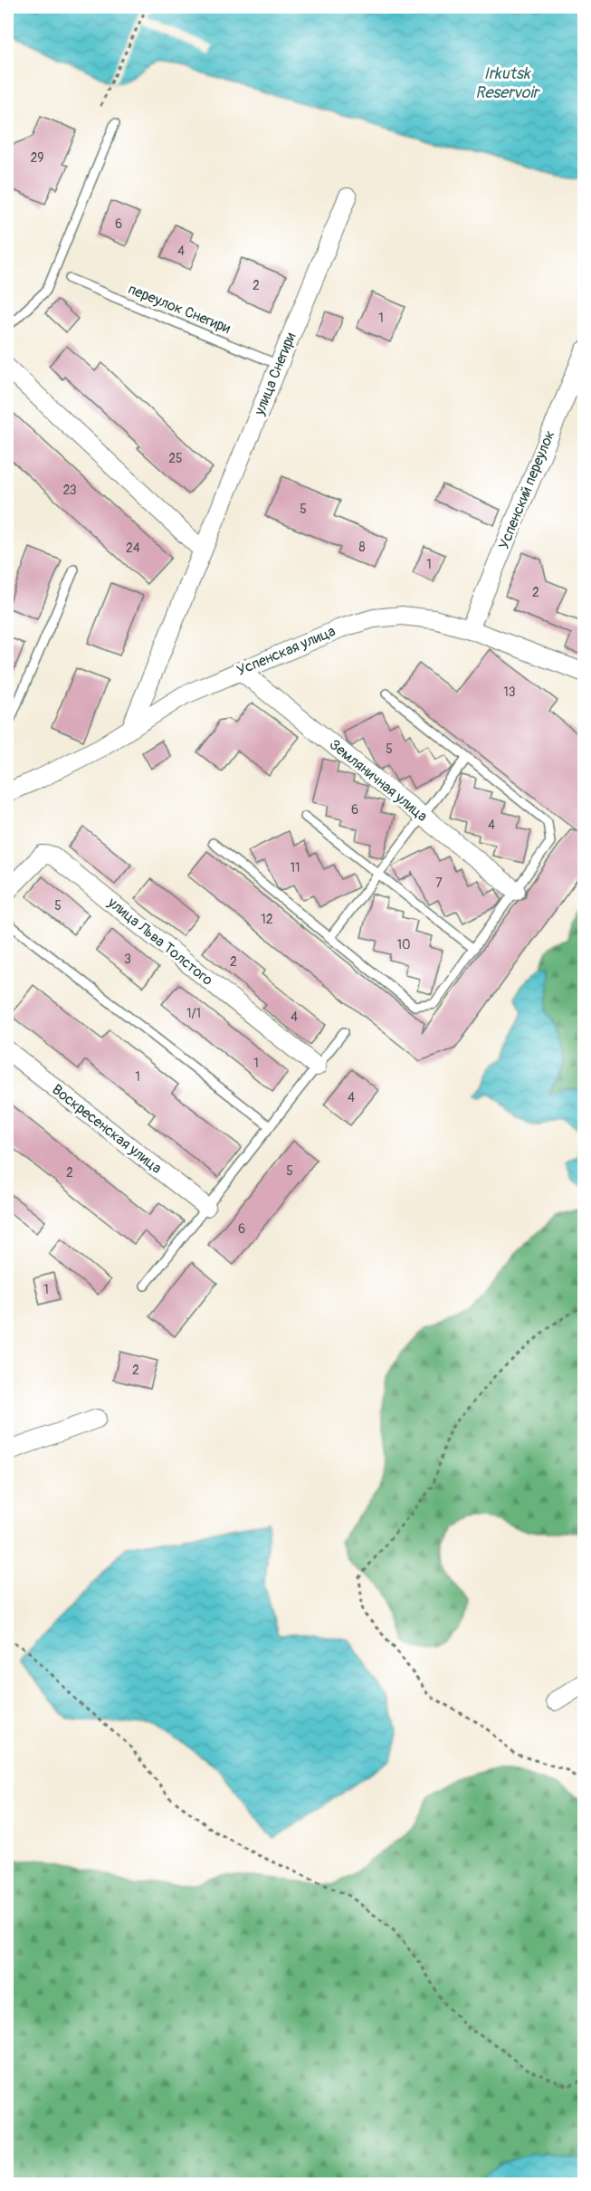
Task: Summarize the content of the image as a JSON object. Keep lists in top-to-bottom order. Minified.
{"streets":{"street":["улица Снегири","Успенский переулок","Успенская улица","Земляничная улица","улица Льва Толстого","Воскресенская улица"],"lane":["переулок Снегири"]},"crossings":[["переулок Снегири","улица Снегири"],["улица Снегири","Успенская улица"],["Успенский переулок","Успенская улица"],["Успенская улица","Земляничная улица"]],"water":["Irkutsk Reservoir"],"house_numbers":["29","6","4","2","1","25","23","5","8","24","1","2","13","5","6","4","11","7","5","12","10","3","2","1/1","4","1","1","4","5","2","6","1","2"]}
